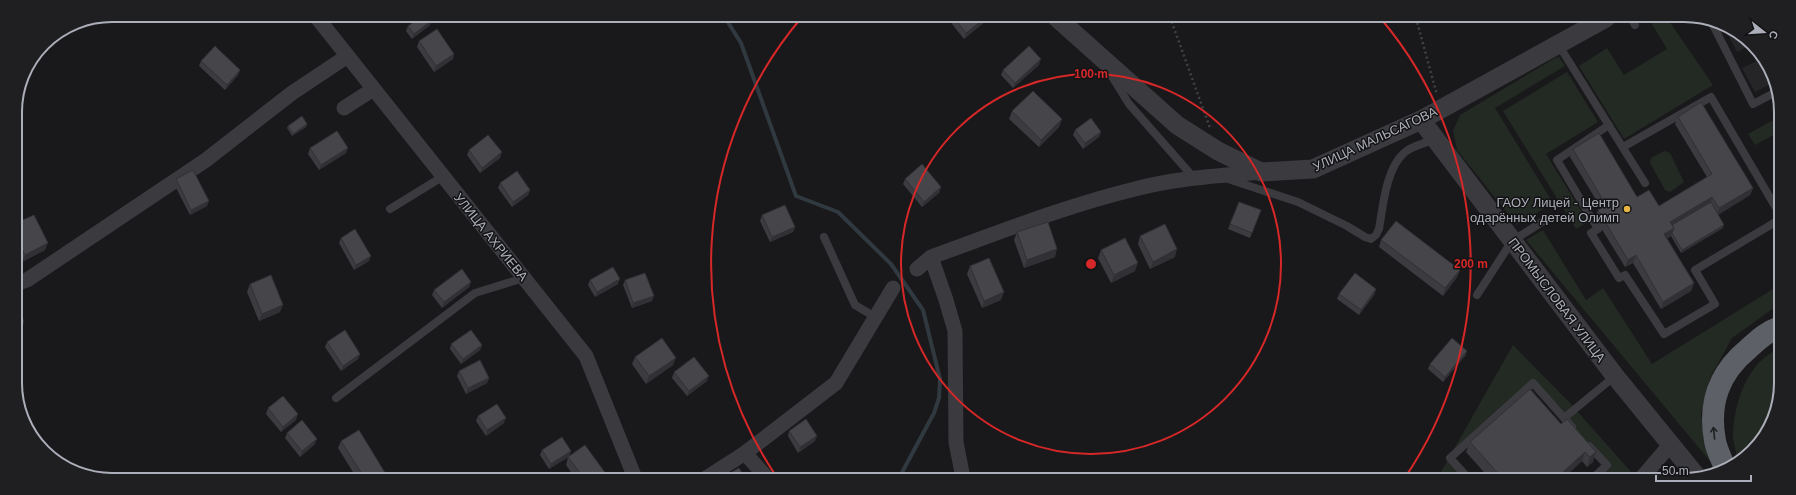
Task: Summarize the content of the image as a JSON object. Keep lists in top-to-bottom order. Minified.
{"streets":{"street":["УЛИЦА МАЛЬСАГОВА","УЛИЦА АХРИЕВА","ПРОМЫСЛОВАЯ УЛИЦА"]},"crossings":[["УЛИЦА МАЛЬСАГОВА","ПРОМЫСЛОВАЯ УЛИЦА"]],"places":["ГАОУ Лицей - Центр одарённых детей Олимп"],"scale_bar":"50 m","north":"right","rings":["100 m","200 m"]}
